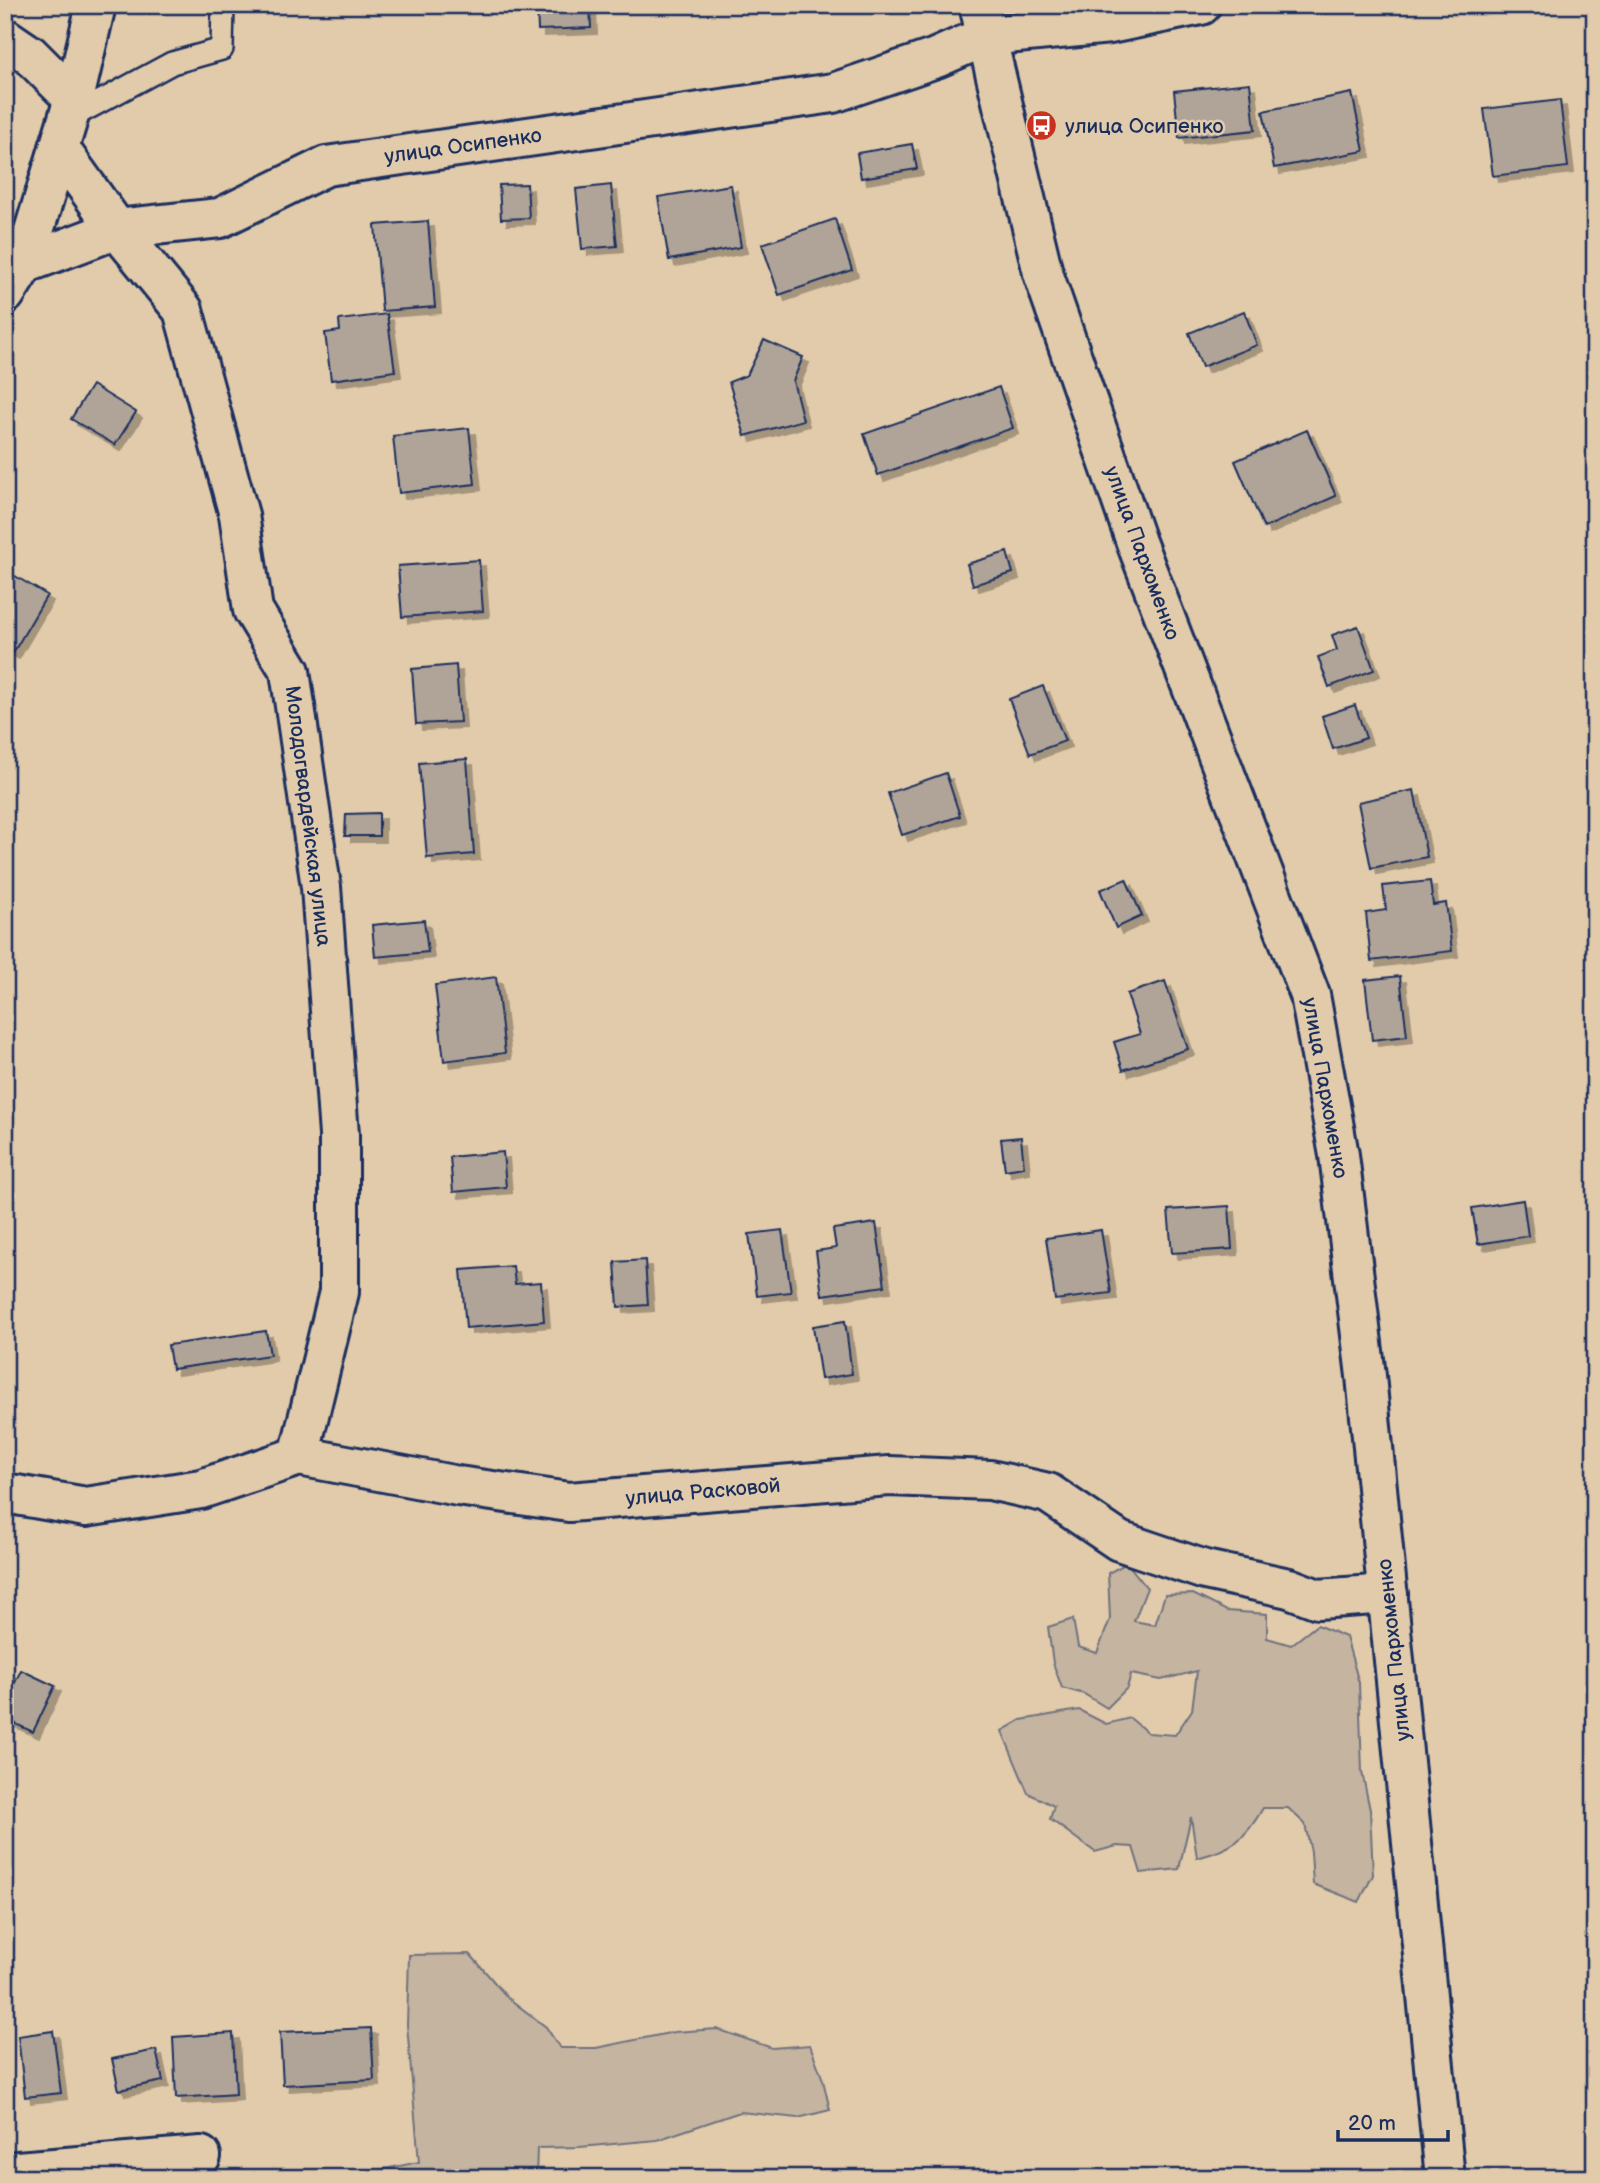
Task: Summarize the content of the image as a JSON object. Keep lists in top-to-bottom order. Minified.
{"streets":{"street":["улица Осипенко","улица Пархоменко","Молодогвардейская улица","улица Расковой"]},"crossings":[["улица Осипенко","улица Пархоменко"],["улица Осипенко","Молодогвардейская улица"],["улица Пархоменко","улица Расковой"],["Молодогвардейская улица","улица Расковой"]],"places":{"bus stop":["улица Осипенко"]},"scale_bar":"20 m"}
